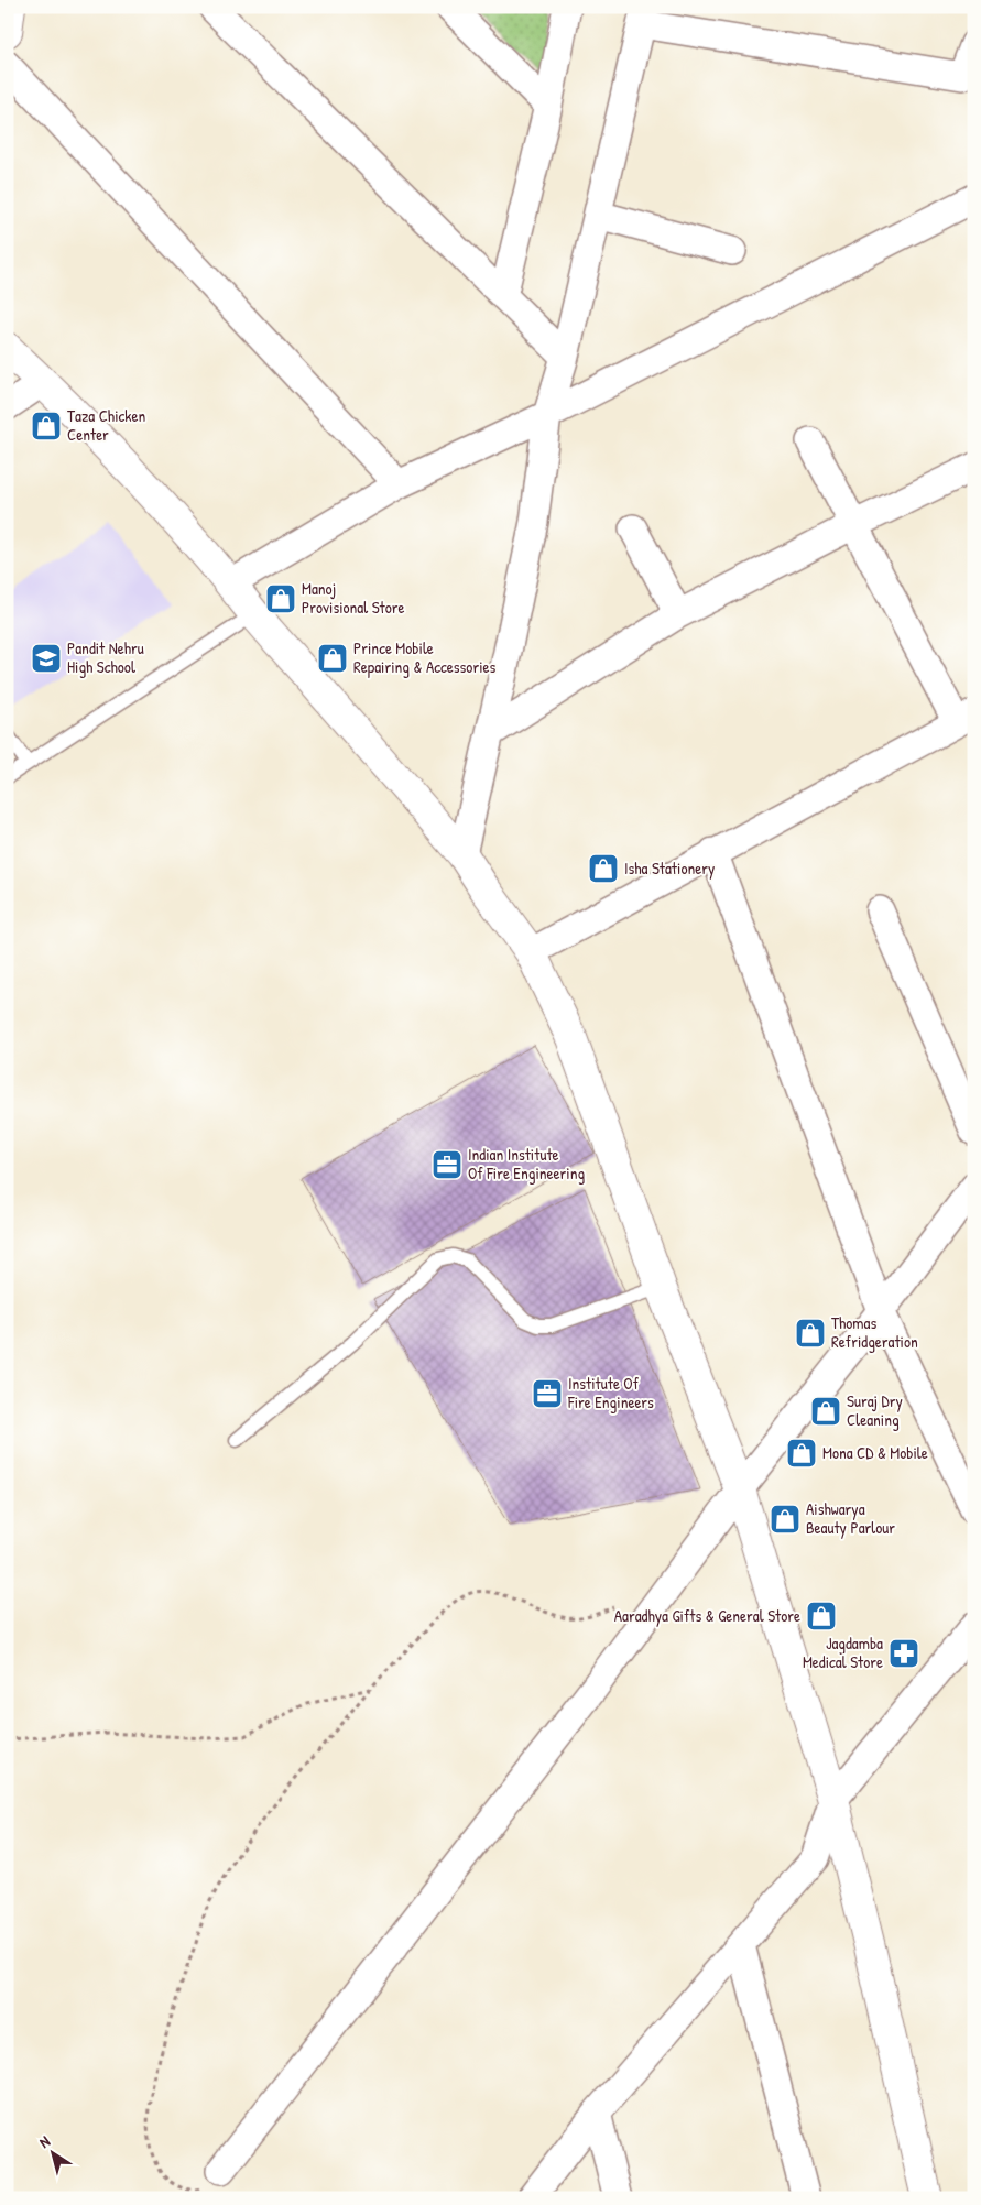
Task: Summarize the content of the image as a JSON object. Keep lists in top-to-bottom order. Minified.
{"places":{"shop":["Taza Chicken Center","Manoj Provisional Store","Prince Mobile Repairing & Accessories","Isha Stationery","Thomas Refridgeration","Suraj Dry Cleaning","Mona CD & Mobile","Aishwarya Beauty Parlour","Aaradhya Gifts & General Store"],"school or university":["Pandit Nehru High School"],"office":["Indian Institute Of Fire Engineering","Institute Of Fire Engineers"],"pharmacy":["Jagdamba Medical Store"]},"north":"top left"}
